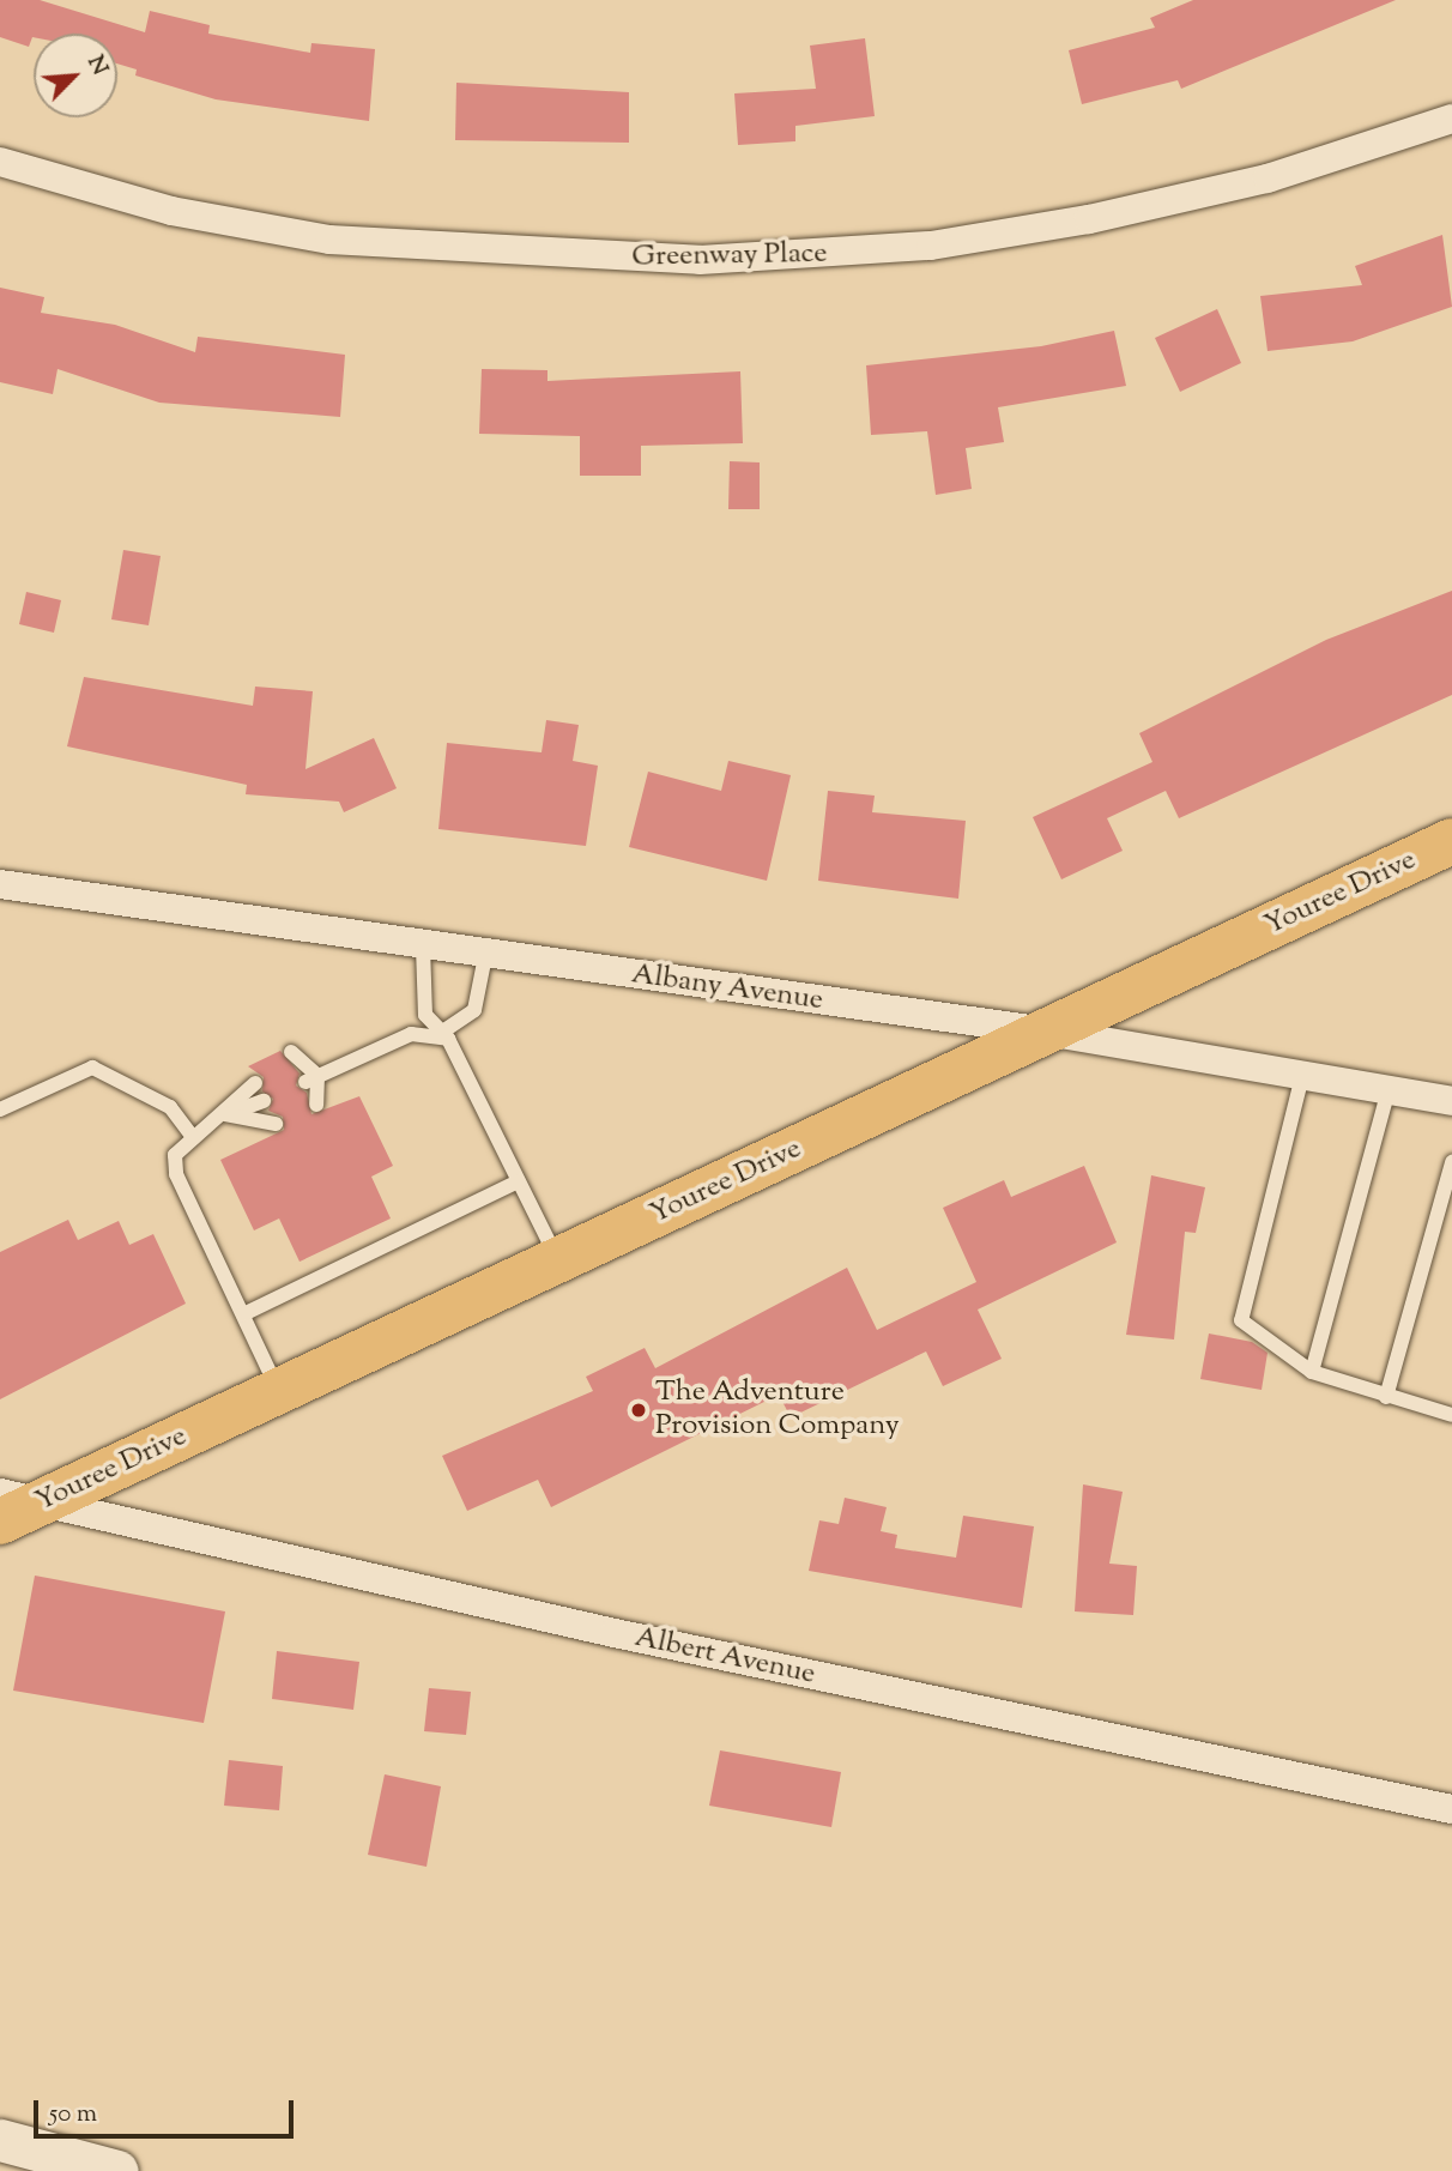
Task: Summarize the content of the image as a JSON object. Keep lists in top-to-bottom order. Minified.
{"streets":{"main road":["Youree Drive"],"street":["Greenway Place","Albany Avenue","Albert Avenue"]},"crossings":[["Youree Drive","Albany Avenue"],["Youree Drive","Albert Avenue"]],"places":["The Adventure Provision Company"],"scale_bar":"50 m","north":"top right"}
